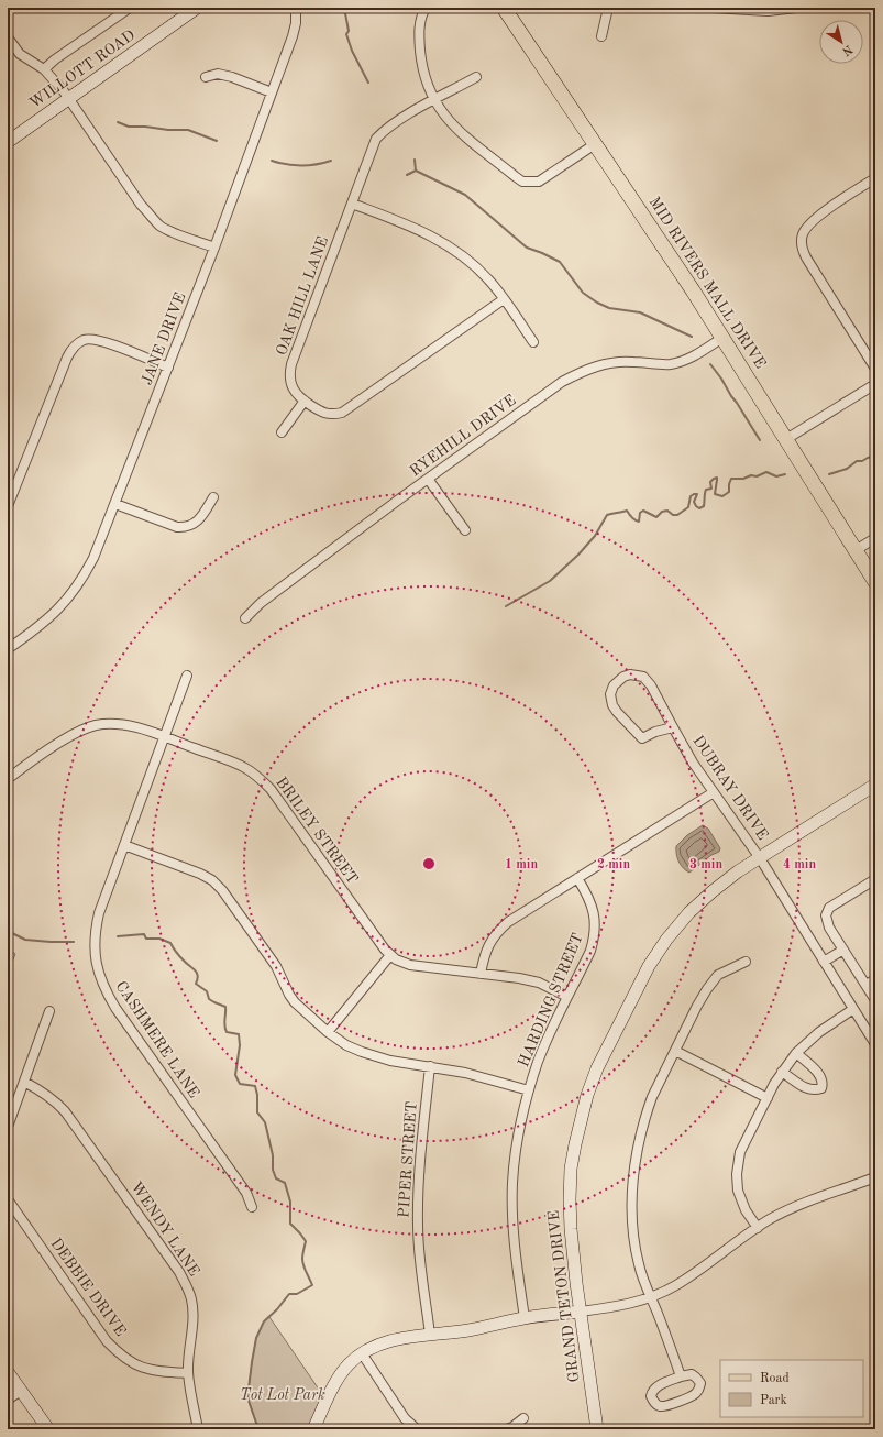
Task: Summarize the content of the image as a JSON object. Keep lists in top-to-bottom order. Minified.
{"streets":{"main road":["MID RIVERS MALL DRIVE"],"street":["WILLOTT ROAD","OAK HILL LANE","JANE DRIVE","RYEHILL DRIVE","DUBRAY DRIVE","BRILEY STREET","HARDING STREET","CASHMERE LANE","PIPER STREET","WENDY LANE","DEBBIE DRIVE","GRAND TETON DRIVE"]},"crossings":[["MID RIVERS MALL DRIVE","RYEHILL DRIVE"],["DUBRAY DRIVE","GRAND TETON DRIVE"],["BRILEY STREET","HARDING STREET"],["BRILEY STREET","CASHMERE LANE"],["WENDY LANE","DEBBIE DRIVE"]],"parks":["Tot Lot Park"],"legend":["Road","Park"],"north":"bottom right","rings":["1 min","2 min","3 min","4 min"]}
